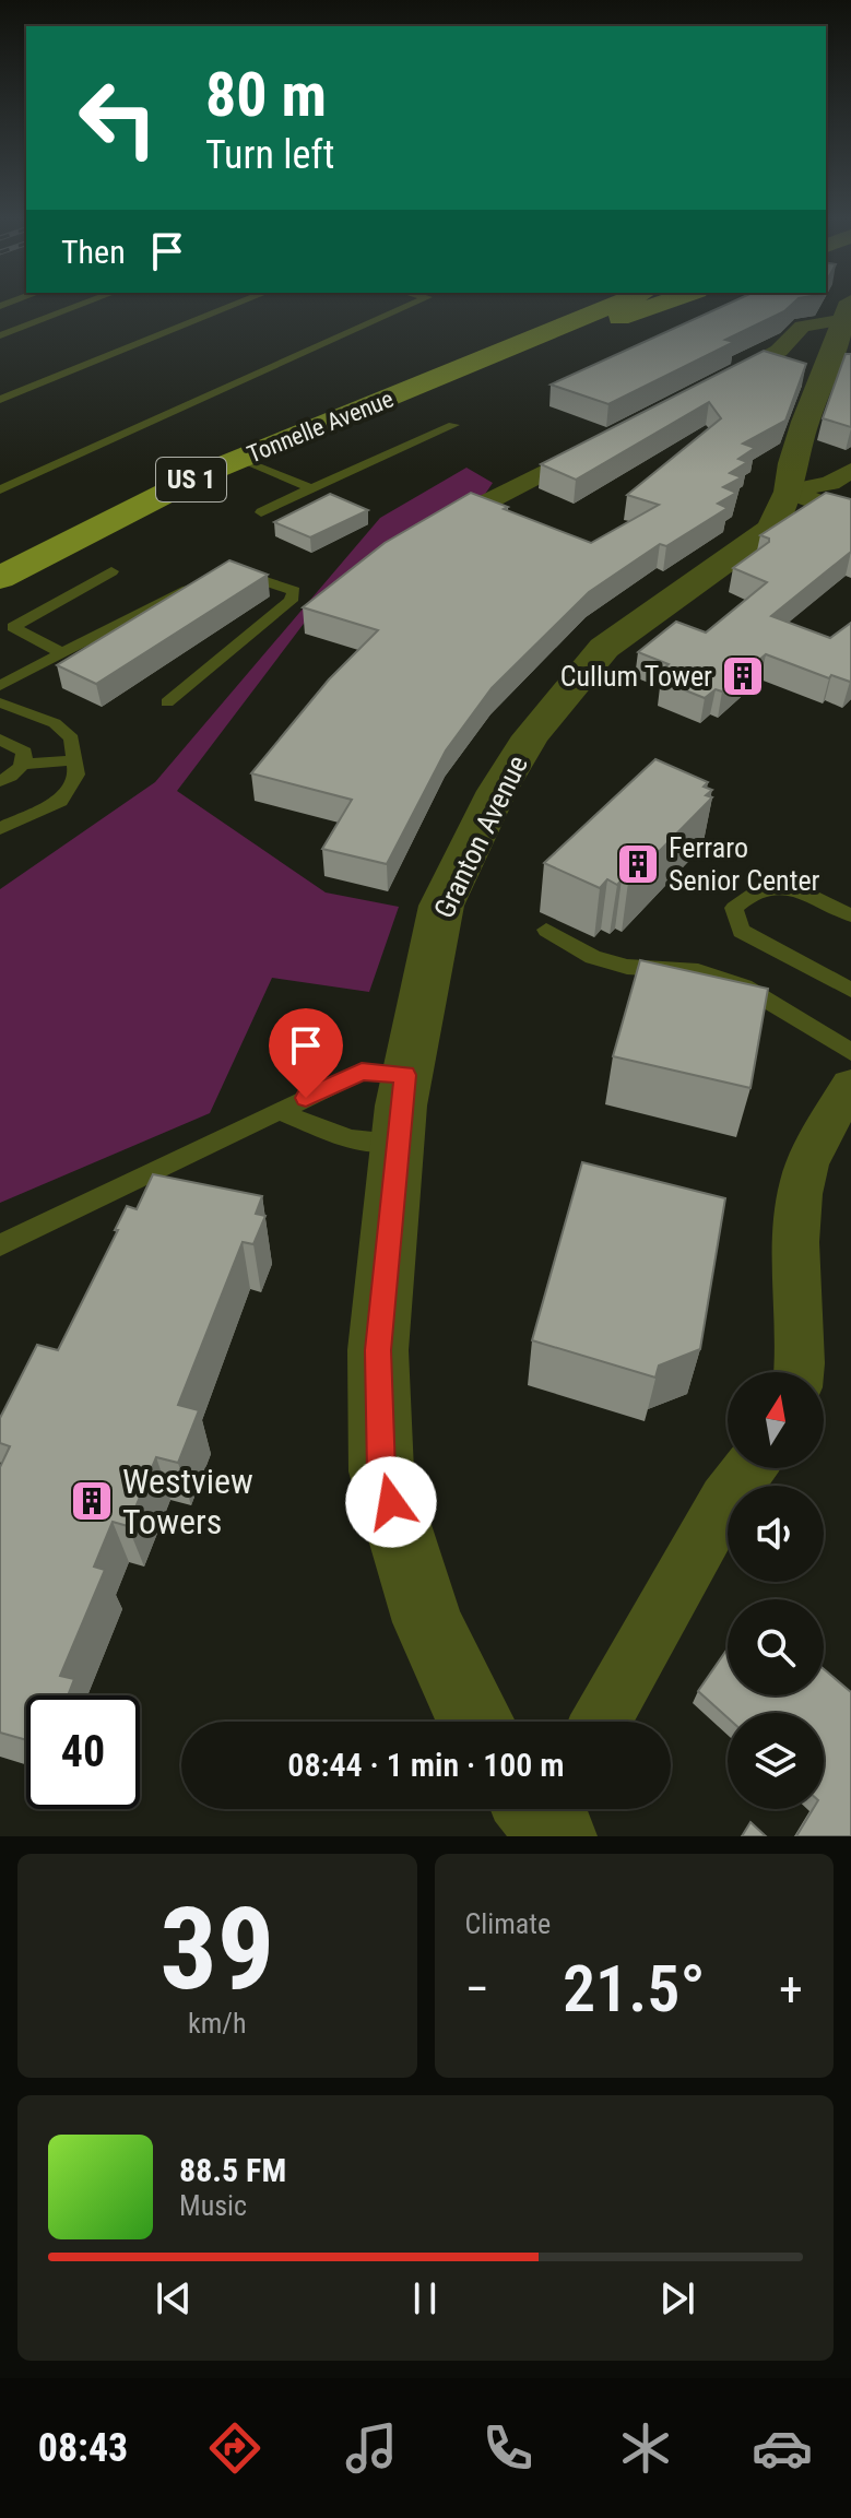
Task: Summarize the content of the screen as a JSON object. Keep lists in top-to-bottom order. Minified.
{"streets":{"main road":["Tonnelle Avenue","US 1"],"street":["Granton Avenue"]},"places":{"building":["Cullum Tower","Ferraro Senior Center","Westview Towers"]},"north":"top","page":{"turn":["80 m","Turn left"],"then":"Then","limit":"40","trip":"08:44 · 1 min · 100 m","tile":[["39","km/h"],"Climate"],"heat":["−","21.5°","+"],"song":["88.5 FM","Music"],"tabs":"08:43"}}
